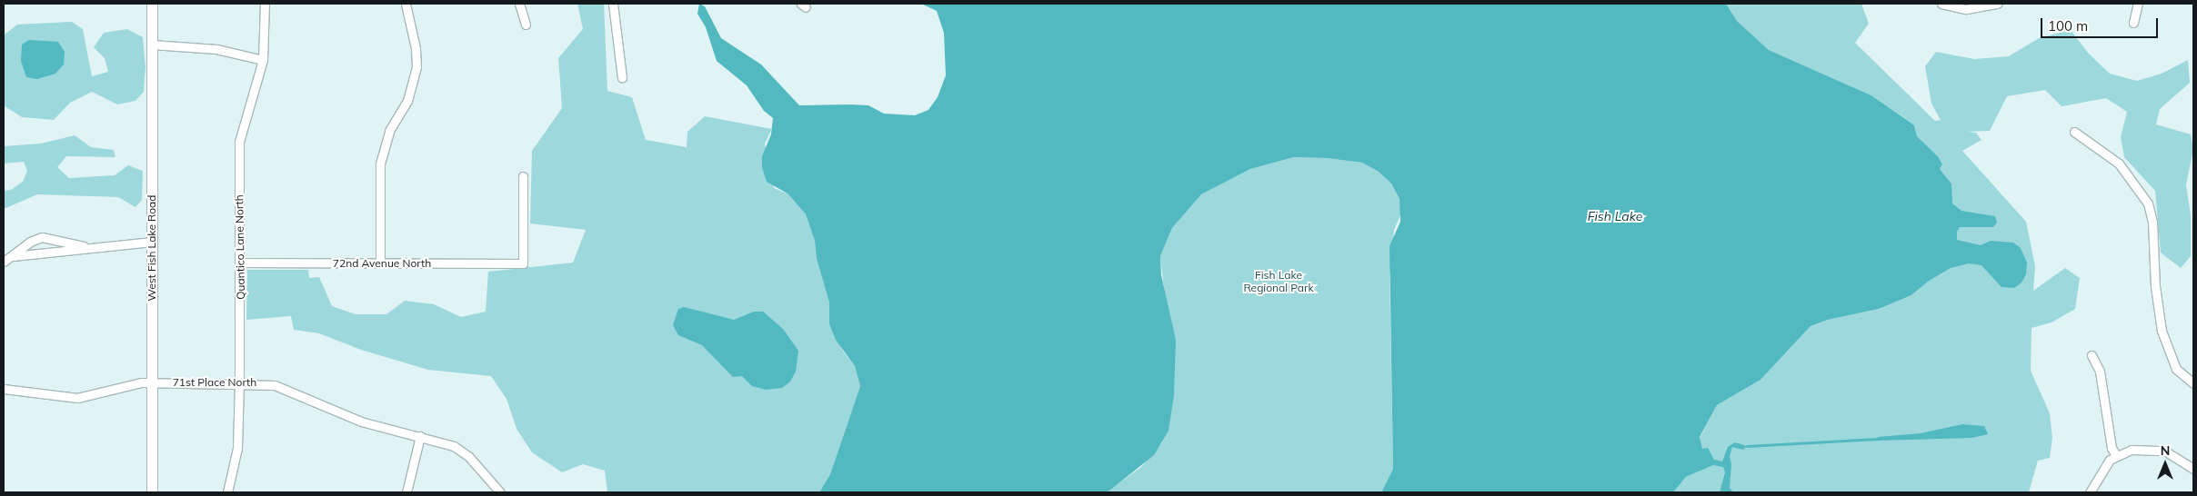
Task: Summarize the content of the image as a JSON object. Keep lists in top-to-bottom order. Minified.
{"streets":{"street":["Quantico Lane North","West Fish Lake Road","72nd Avenue North","71st Place North"]},"crossings":[["Quantico Lane North","72nd Avenue North"],["Quantico Lane North","71st Place North"],["West Fish Lake Road","71st Place North"]],"water":["Fish Lake"],"parks":["Fish Lake Regional Park"],"scale_bar":"100 m","north":"top"}
